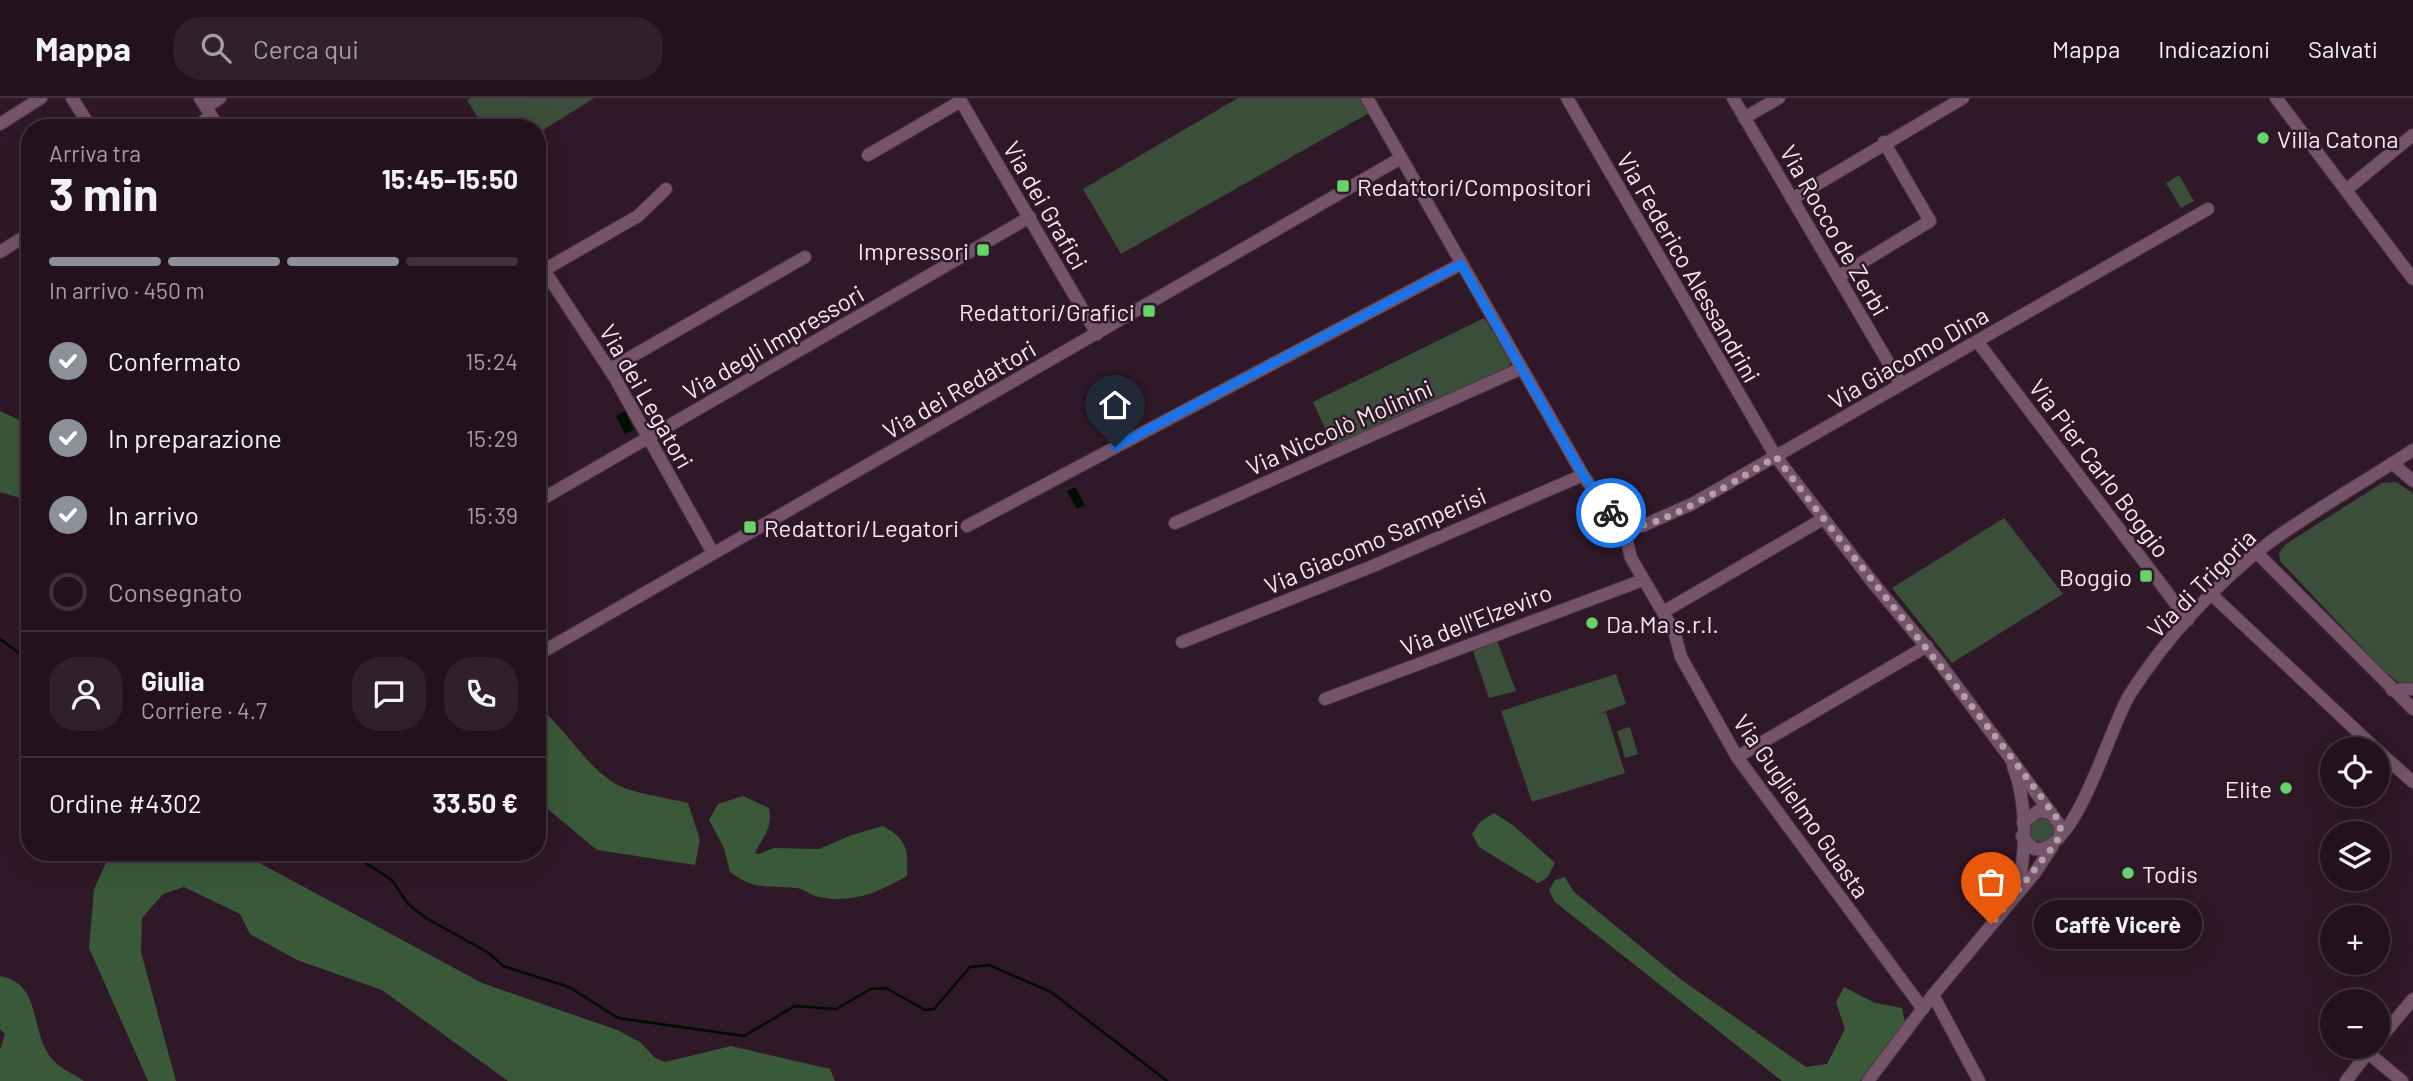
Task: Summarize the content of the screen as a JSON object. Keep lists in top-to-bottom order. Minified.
{"streets":{"street":["Via dei Grafici","Via Rocco de Zerbi","Via Federico Alessandrini","Via degli Impressori","Via Giacomo Dina","Via dei Redattori","Via dei Legatori","Via Niccolò Molinini","Via Pier Carlo Boggio","Via Giacomo Samperisi","Via di Trigoria","Via dell'Elzeviro","Via Guglielmo Guasta"]},"crossings":[["Via dei Grafici","Via degli Impressori"],["Via dei Grafici","Via dei Redattori"],["Via Rocco de Zerbi","Via Giacomo Dina"],["Via Federico Alessandrini","Via Giacomo Dina"],["Via Federico Alessandrini","Via di Trigoria"],["Via degli Impressori","Via dei Legatori"],["Via Giacomo Dina","Via Pier Carlo Boggio"],["Via Giacomo Dina","Via Guglielmo Guasta"],["Via dei Redattori","Via dei Legatori"],["Via Pier Carlo Boggio","Via di Trigoria"],["Via di Trigoria","Via Guglielmo Guasta"],["Via dell'Elzeviro","Via Guglielmo Guasta"]],"places":{"other":["Villa Catona","Da.Ma s.r.l.","Elite","Todis","Caffè Vicerè"],"transit":["Redattori/Compositori","Impressori","Redattori/Grafici","Redattori/Legatori","Boggio"]},"page":{"header":"Mappa","search":"Cerca qui","nav":["Mappa","Indicazioni","Salvati"],"heading":["3 min","Arriva tra","15:45–15:50"],"panel":["Giulia","Corriere · 4.7","Ordine #4302","33.50 €"],"bar":"In arrivo · 450 m","list":[["Confermato","15:24"],["In preparazione","15:29"],["In arrivo","15:39"],"Consegnato"],"map_buttons":["+","−"],"bubble":"Caffè Vicerè"}}
